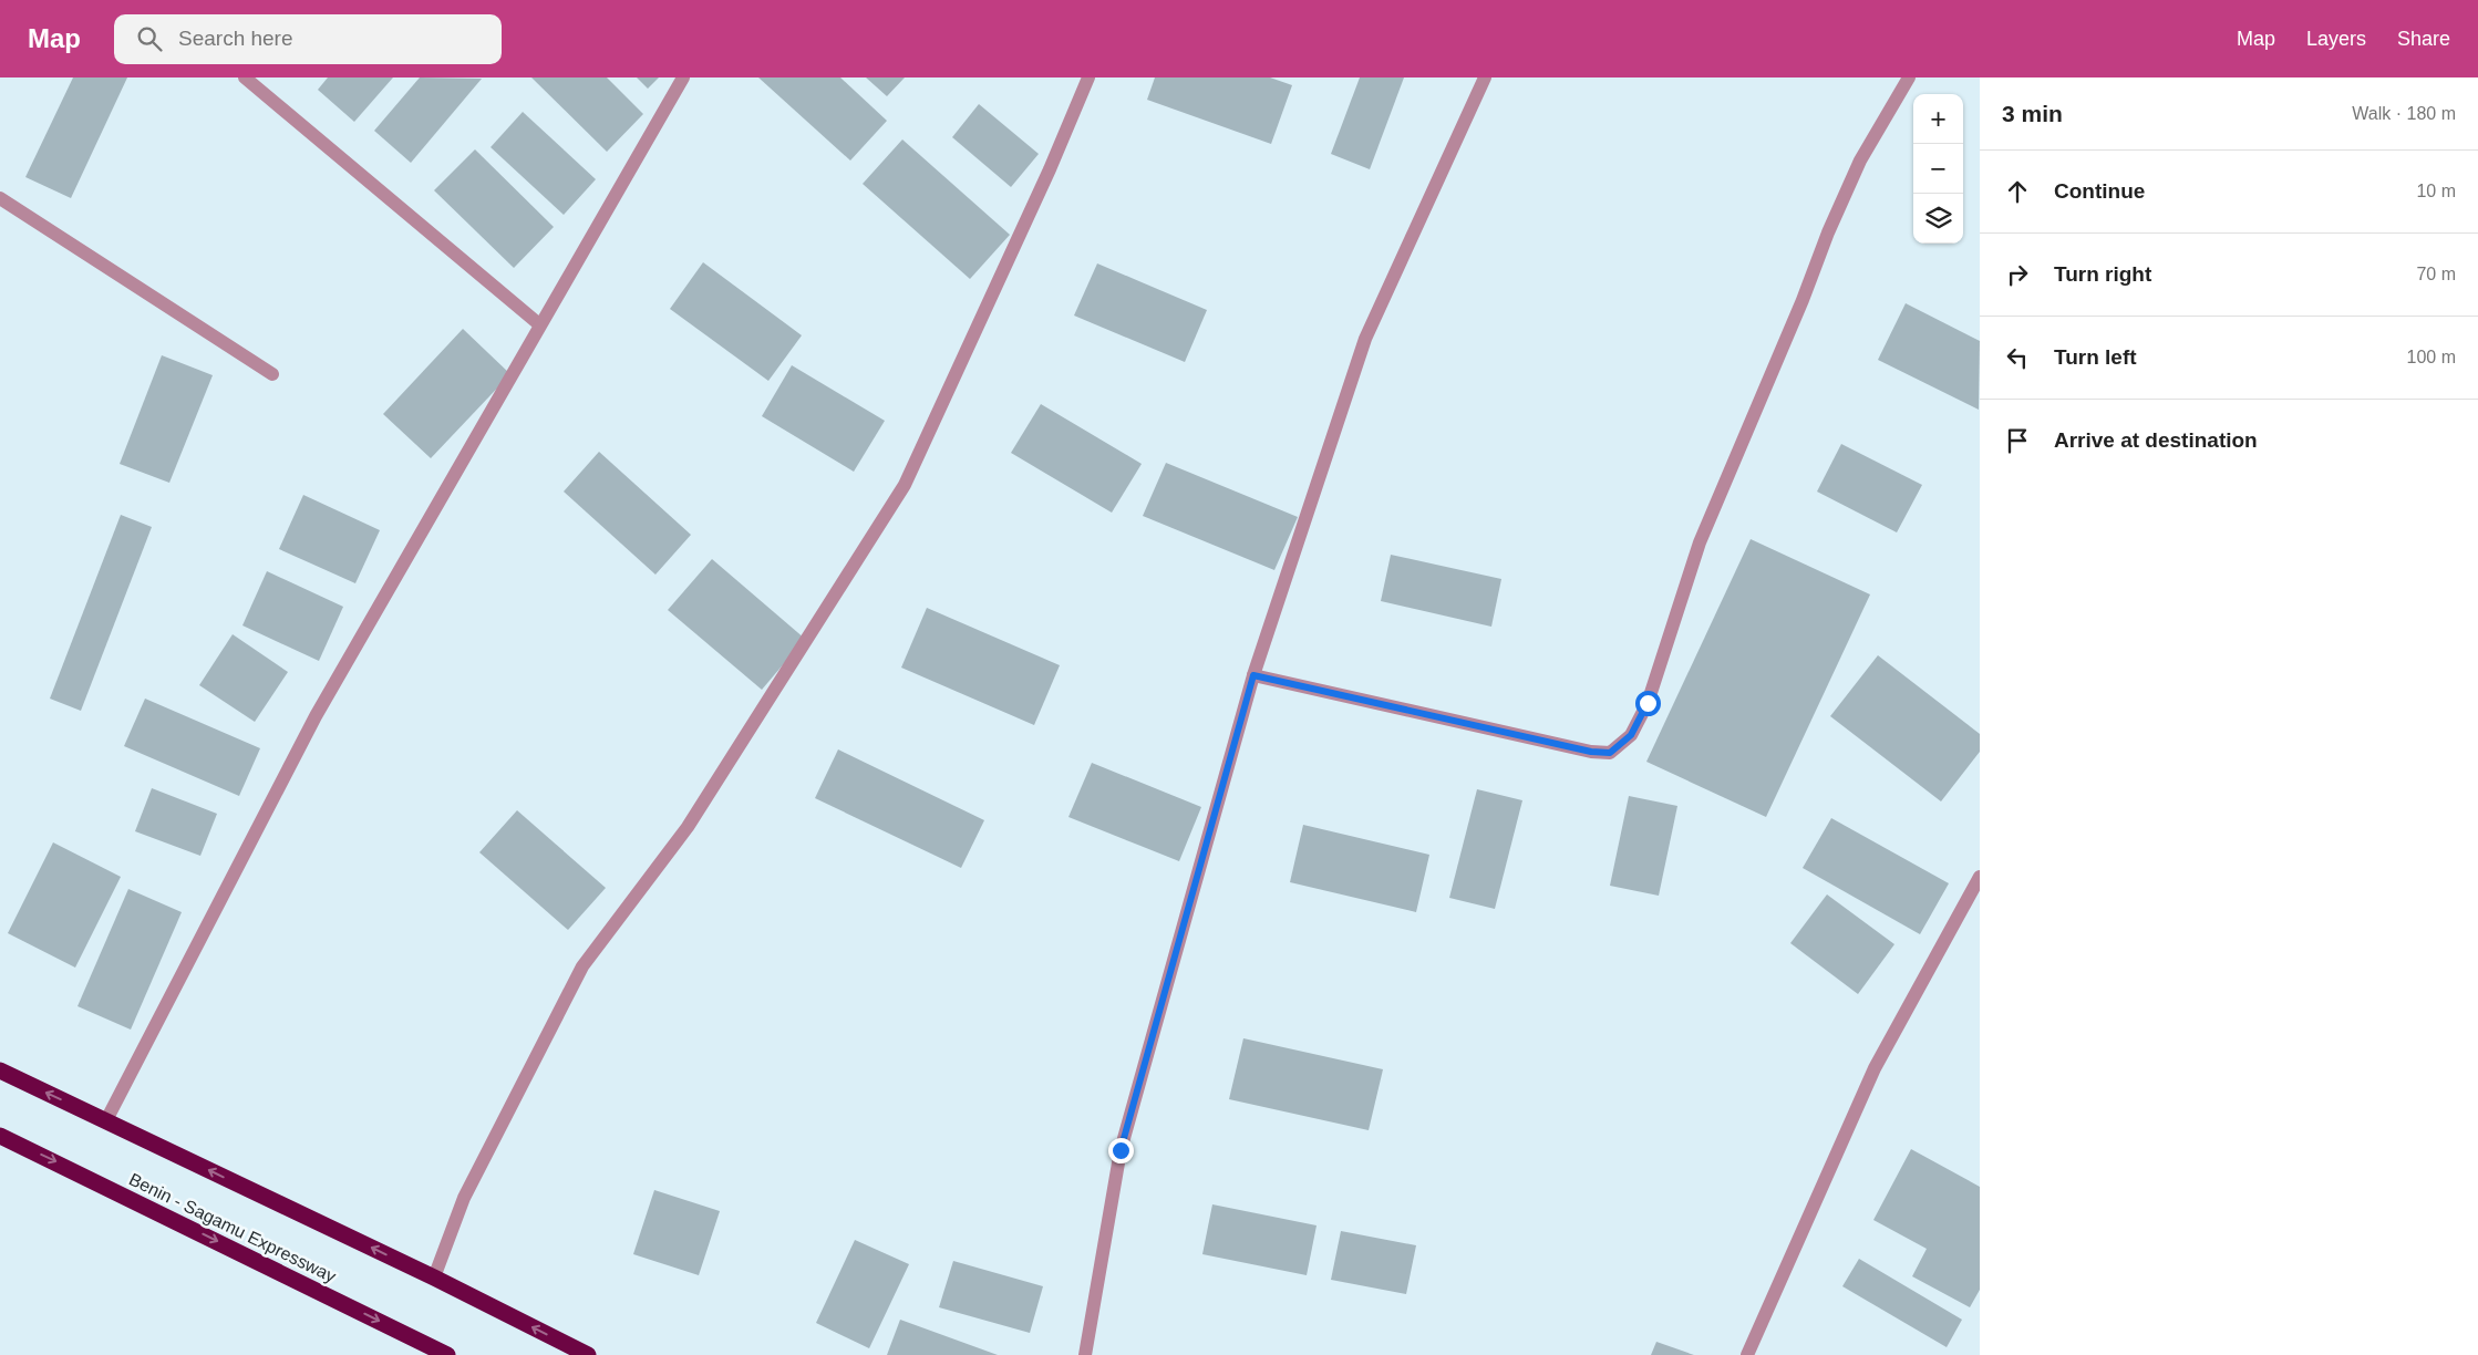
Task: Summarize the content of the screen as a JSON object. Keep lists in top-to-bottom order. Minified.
{"streets":{"highway":["Benin - Sagamu Expressway"]},"page":{"header":"Map","search":"Search here","nav":["Map","Layers","Share"],"heading":["3 min","Walk · 180 m"],"map_buttons":["+","−"],"list":[["Continue","10 m"],["Turn right","70 m"],["Turn left","100 m"],"Arrive at destination"]}}
